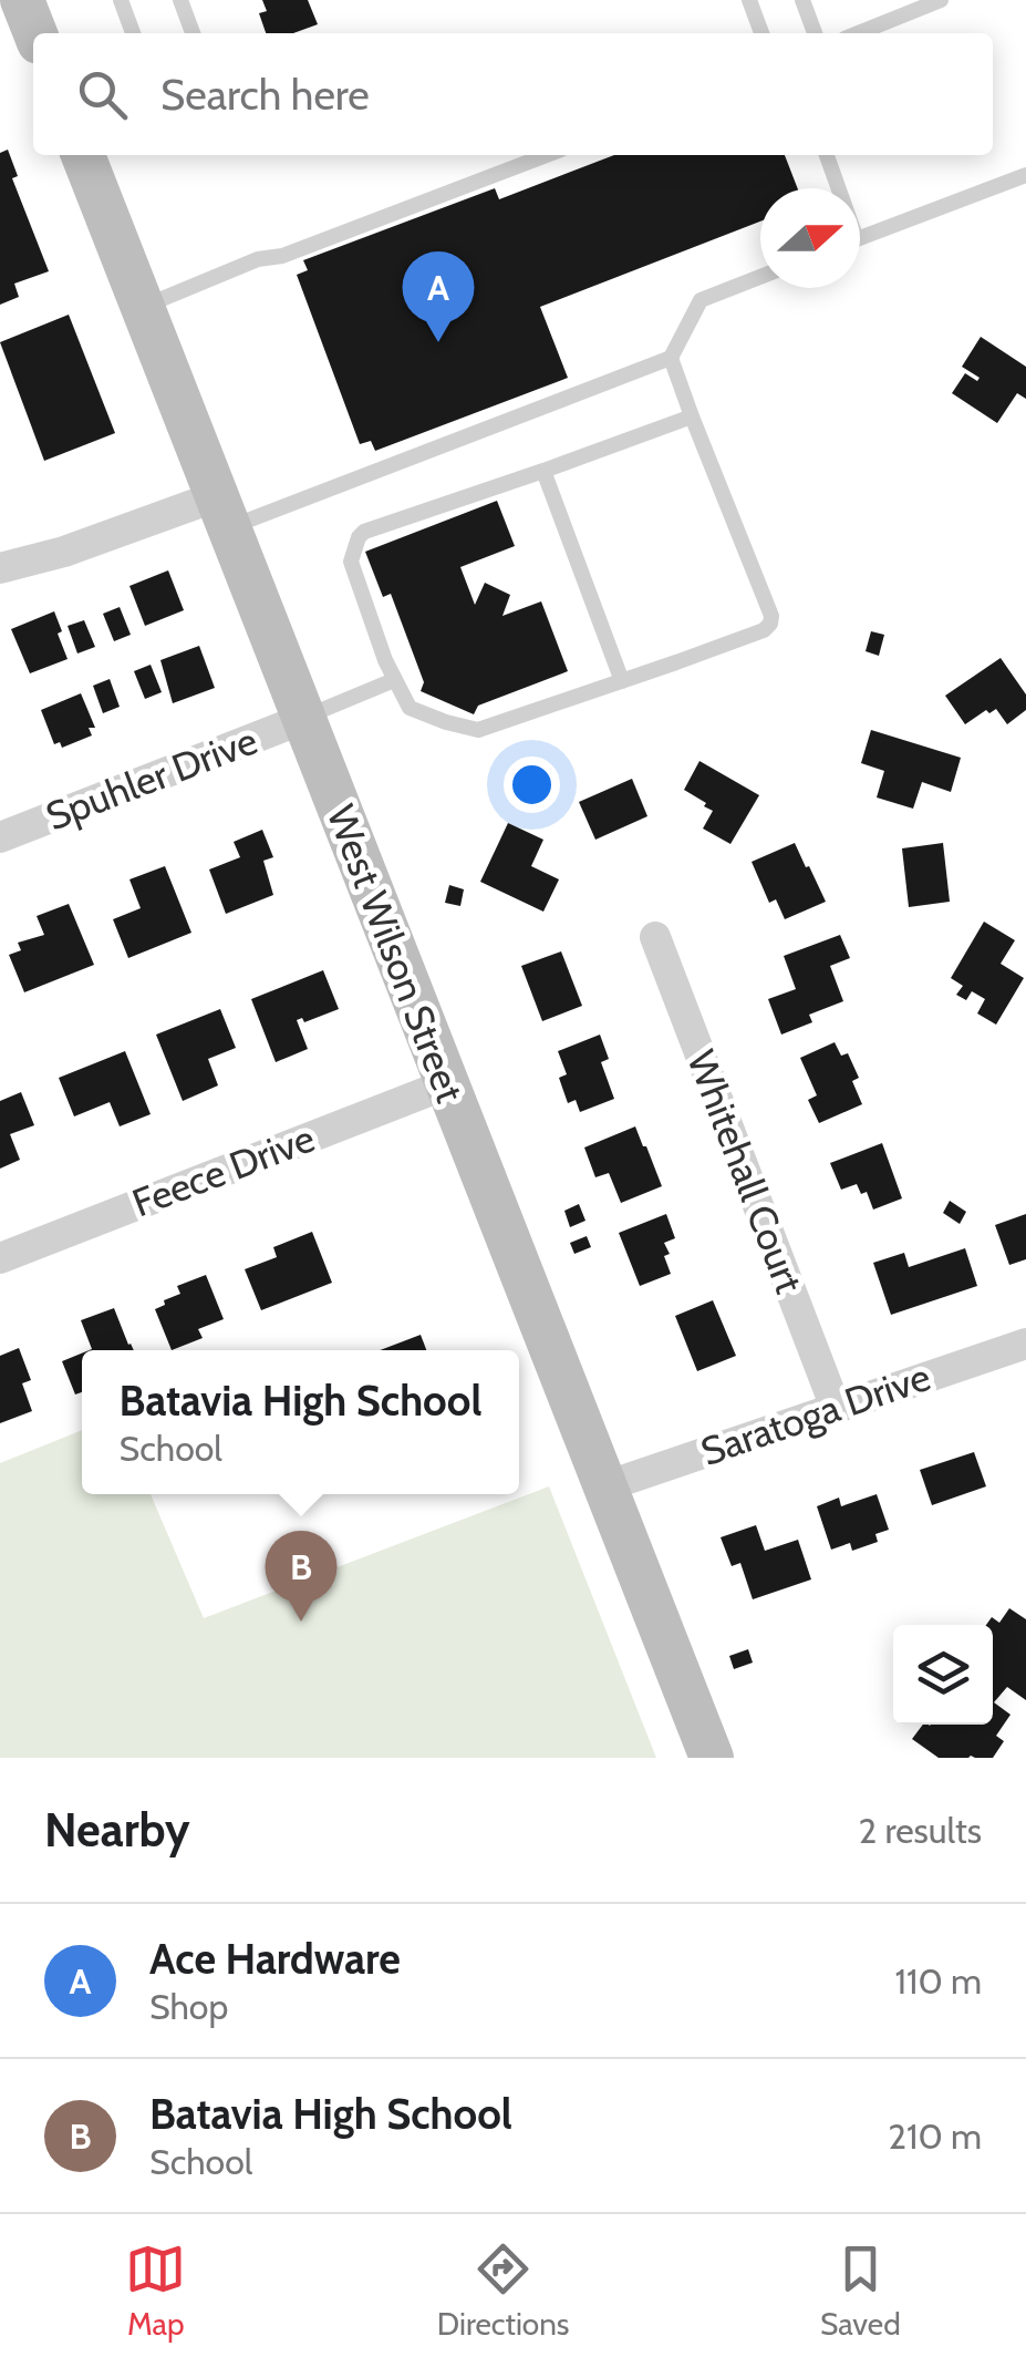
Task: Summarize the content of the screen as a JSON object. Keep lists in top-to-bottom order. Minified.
{"streets":{"main road":["West Wilson Street"],"street":["Spuhler Drive","Feece Drive","Whitehall Court","Saratoga Drive"]},"crossings":[["Spuhler Drive","West Wilson Street"],["West Wilson Street","Feece Drive"],["West Wilson Street","Saratoga Drive"],["Whitehall Court","Saratoga Drive"]],"north":"right","page":{"search":"Search here","pins":["A","B"],"popup":["Batavia High School","School"],"heading":["Nearby","2 results"],"list":[{"mark":"A","name":"Ace Hardware","note":"Shop","value":"110 m"},{"mark":"B","name":"Batavia High School","note":"School","value":"210 m"}],"nav":["Map","Directions","Saved"]}}
